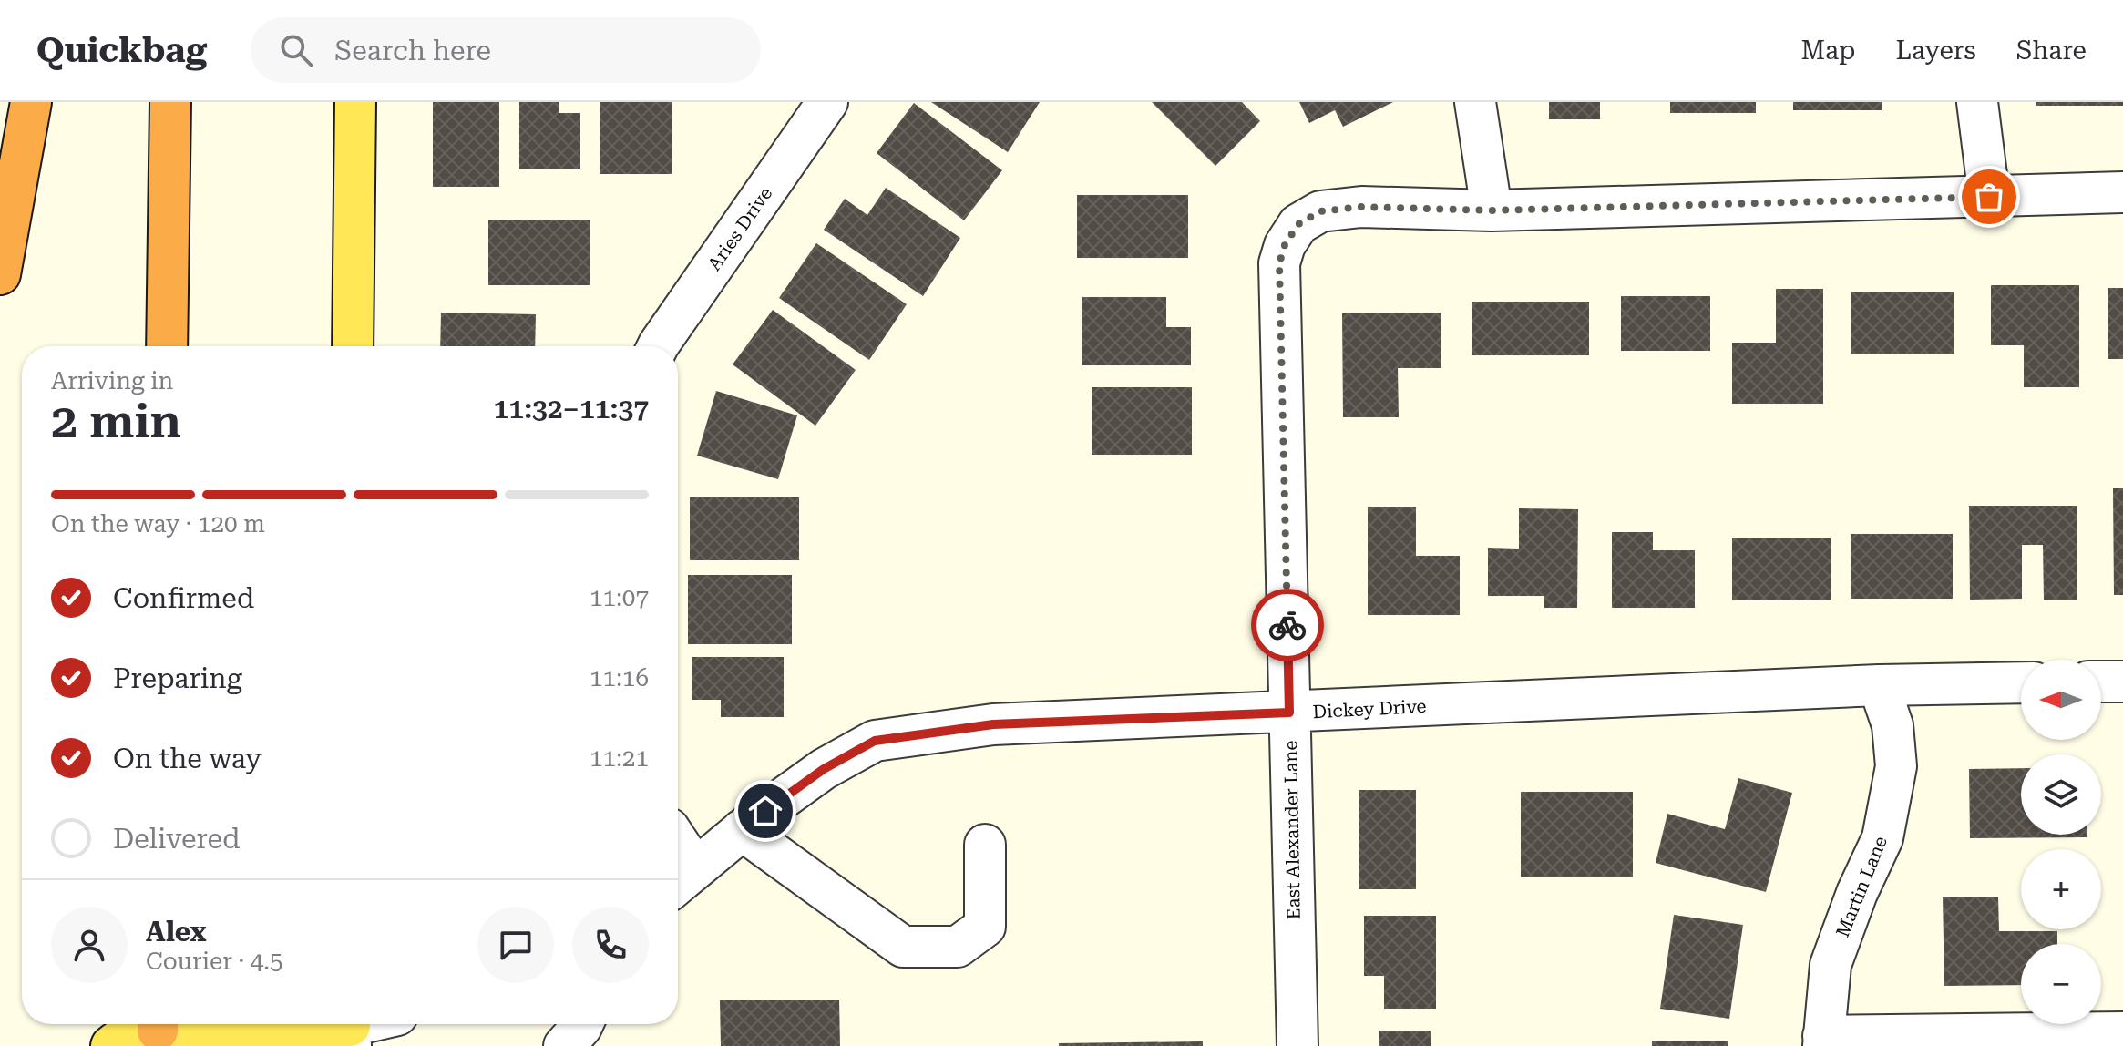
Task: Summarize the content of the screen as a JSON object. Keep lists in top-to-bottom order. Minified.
{"streets":{"street":["Aries Drive","Dickey Drive","East Alexander Lane","Martin Lane"]},"crossings":[["Dickey Drive","East Alexander Lane"],["Dickey Drive","Martin Lane"]],"north":"left","page":{"header":"Quickbag","search":"Search here","nav":["Map","Layers","Share"],"heading":["2 min","Arriving in","11:32–11:37"],"panel":["Alex","Courier · 4.5"],"bar":"On the way · 120 m","list":[["Confirmed","11:07"],["Preparing","11:16"],["On the way","11:21"],"Delivered"],"map_buttons":["+","−"]}}
